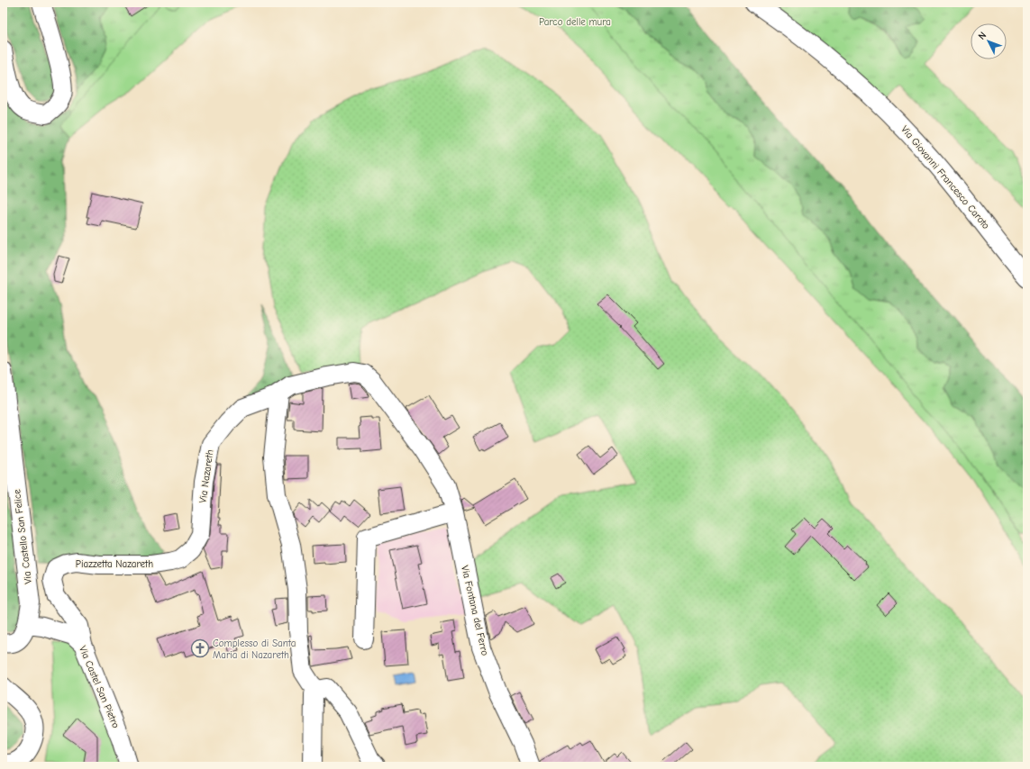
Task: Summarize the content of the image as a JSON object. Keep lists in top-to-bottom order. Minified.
{"streets":{"street":["Via Giovanni Francesco Caroto","Via Nazareth","Via Castello San Felice","Piazzetta Nazareth","Via Fontana del Ferro","Via Castel San Pietro"]},"crossings":[["Via Nazareth","Piazzetta Nazareth"],["Via Nazareth","Via Fontana del Ferro"],["Via Castello San Felice","Via Castel San Pietro"],["Piazzetta Nazareth","Via Castel San Pietro"]],"parks":["Parco delle mura"],"places":{"church":["Complesso di Santa Maria di Nazareth"]},"north":"top left"}
